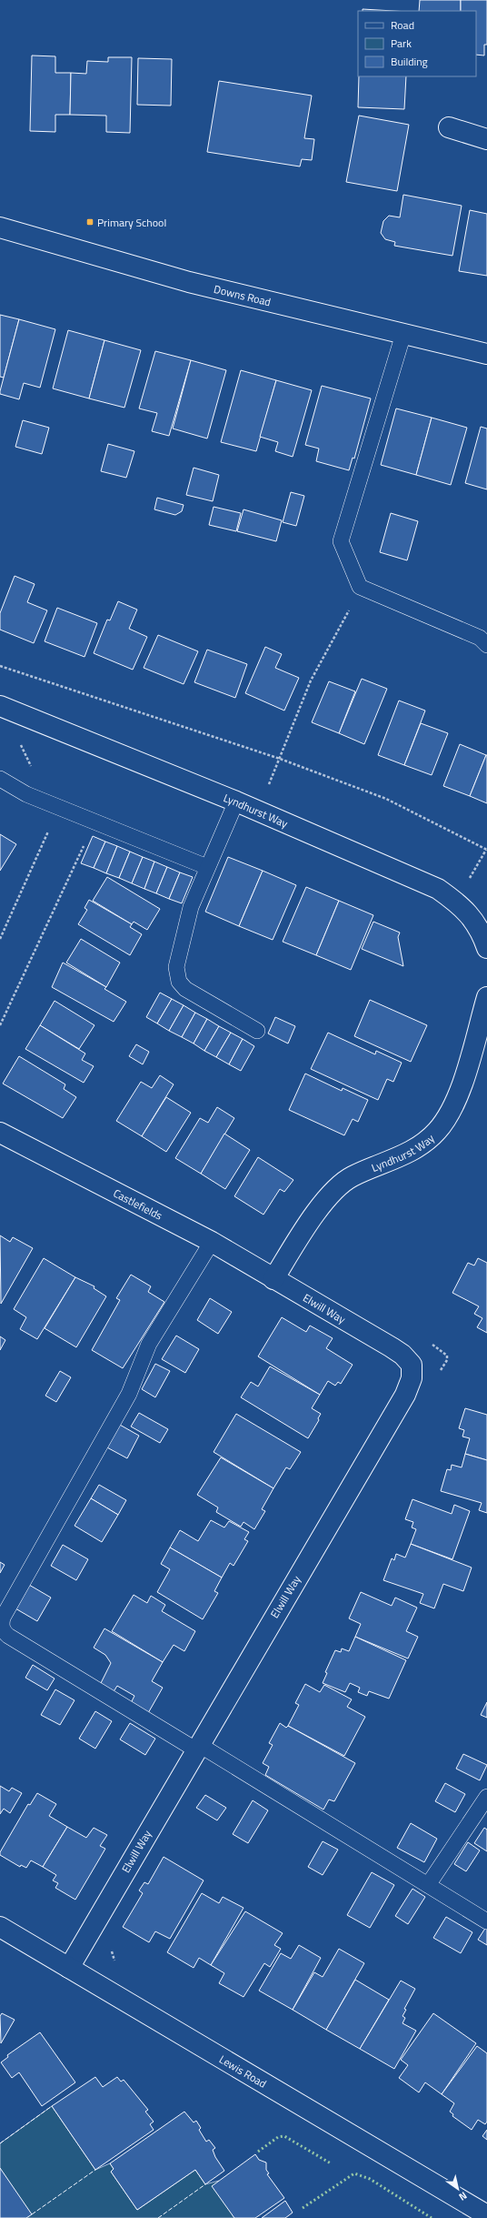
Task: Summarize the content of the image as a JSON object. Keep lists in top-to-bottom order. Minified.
{"streets":{"street":["Downs Road","Lyndhurst Way","Castlefields","Elwill Way","Lewis Road"]},"crossings":[["Lyndhurst Way","Castlefields"],["Lyndhurst Way","Elwill Way"],["Castlefields","Elwill Way"],["Elwill Way","Lewis Road"]],"places":{"transit":["Primary School"]},"legend":["Road","Park","Building"],"north":"bottom right"}
